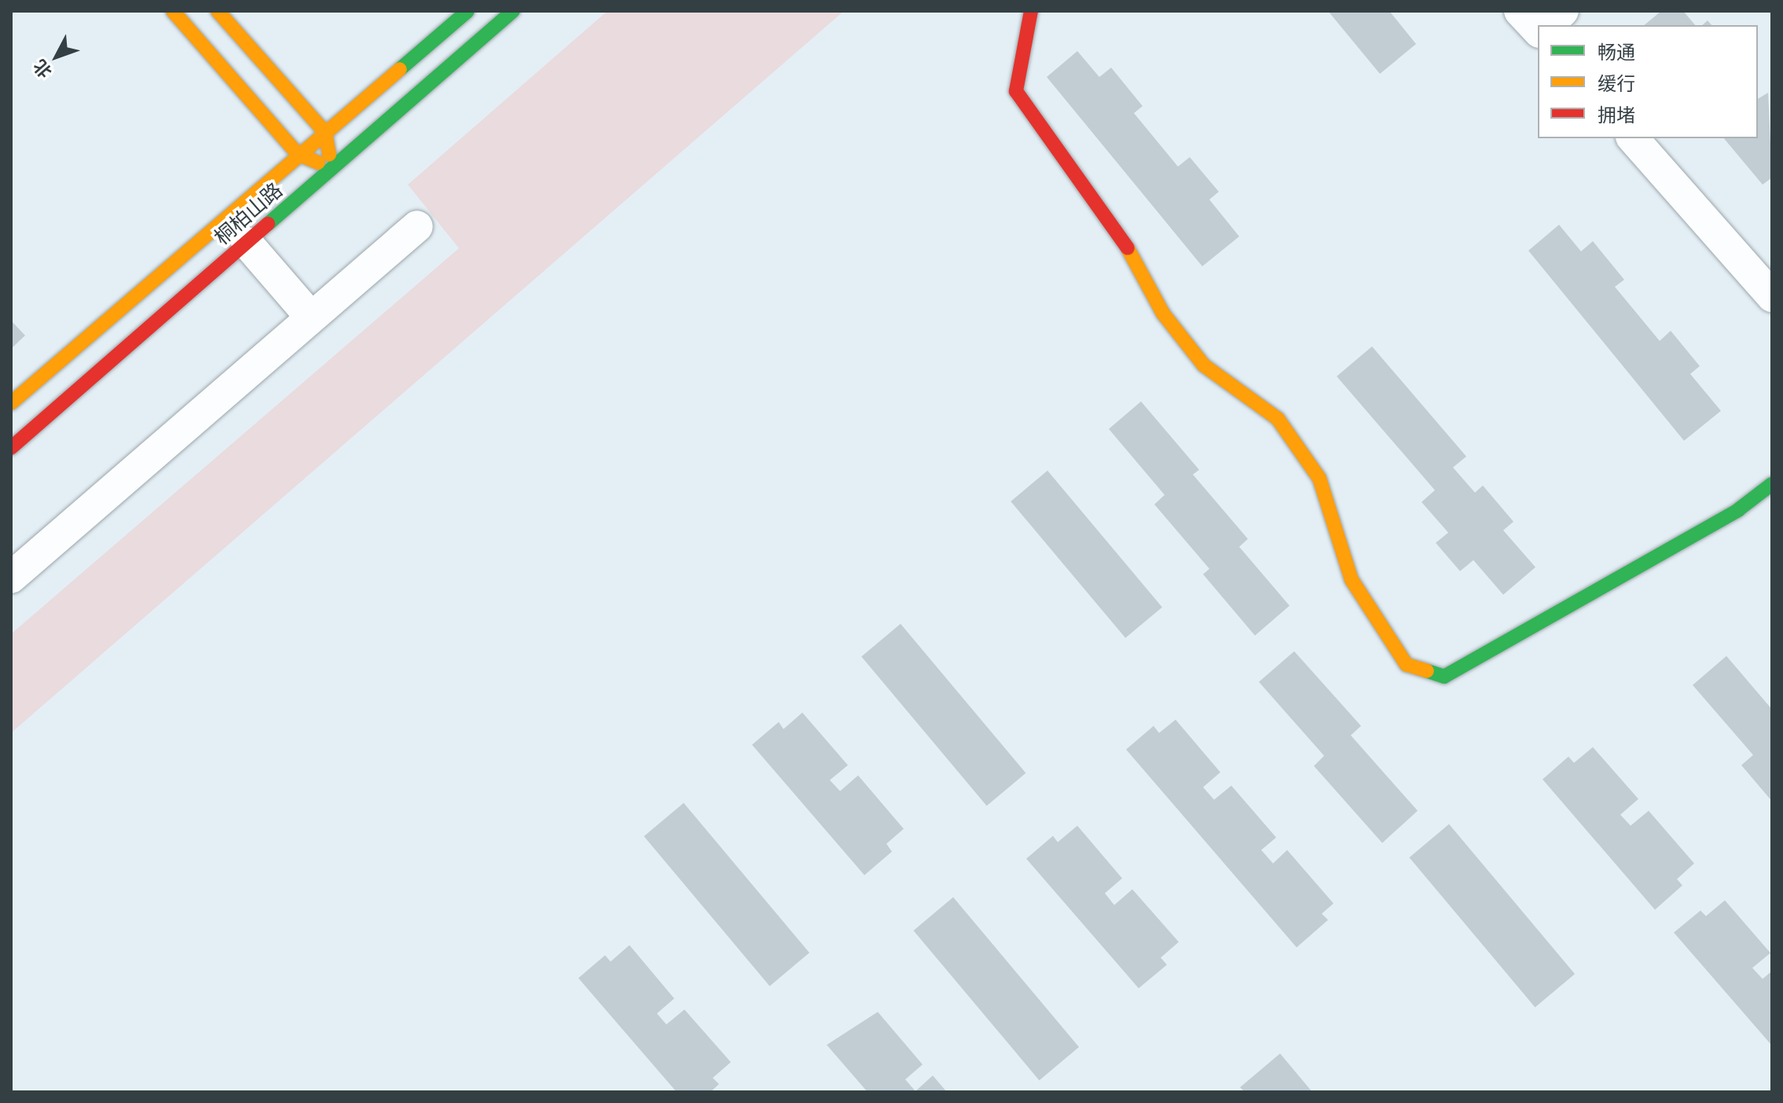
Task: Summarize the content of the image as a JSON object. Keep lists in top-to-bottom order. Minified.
{"streets":{"street":["桐柏山路"]},"legend":["畅通","缓行","拥堵"],"north":"bottom left"}
